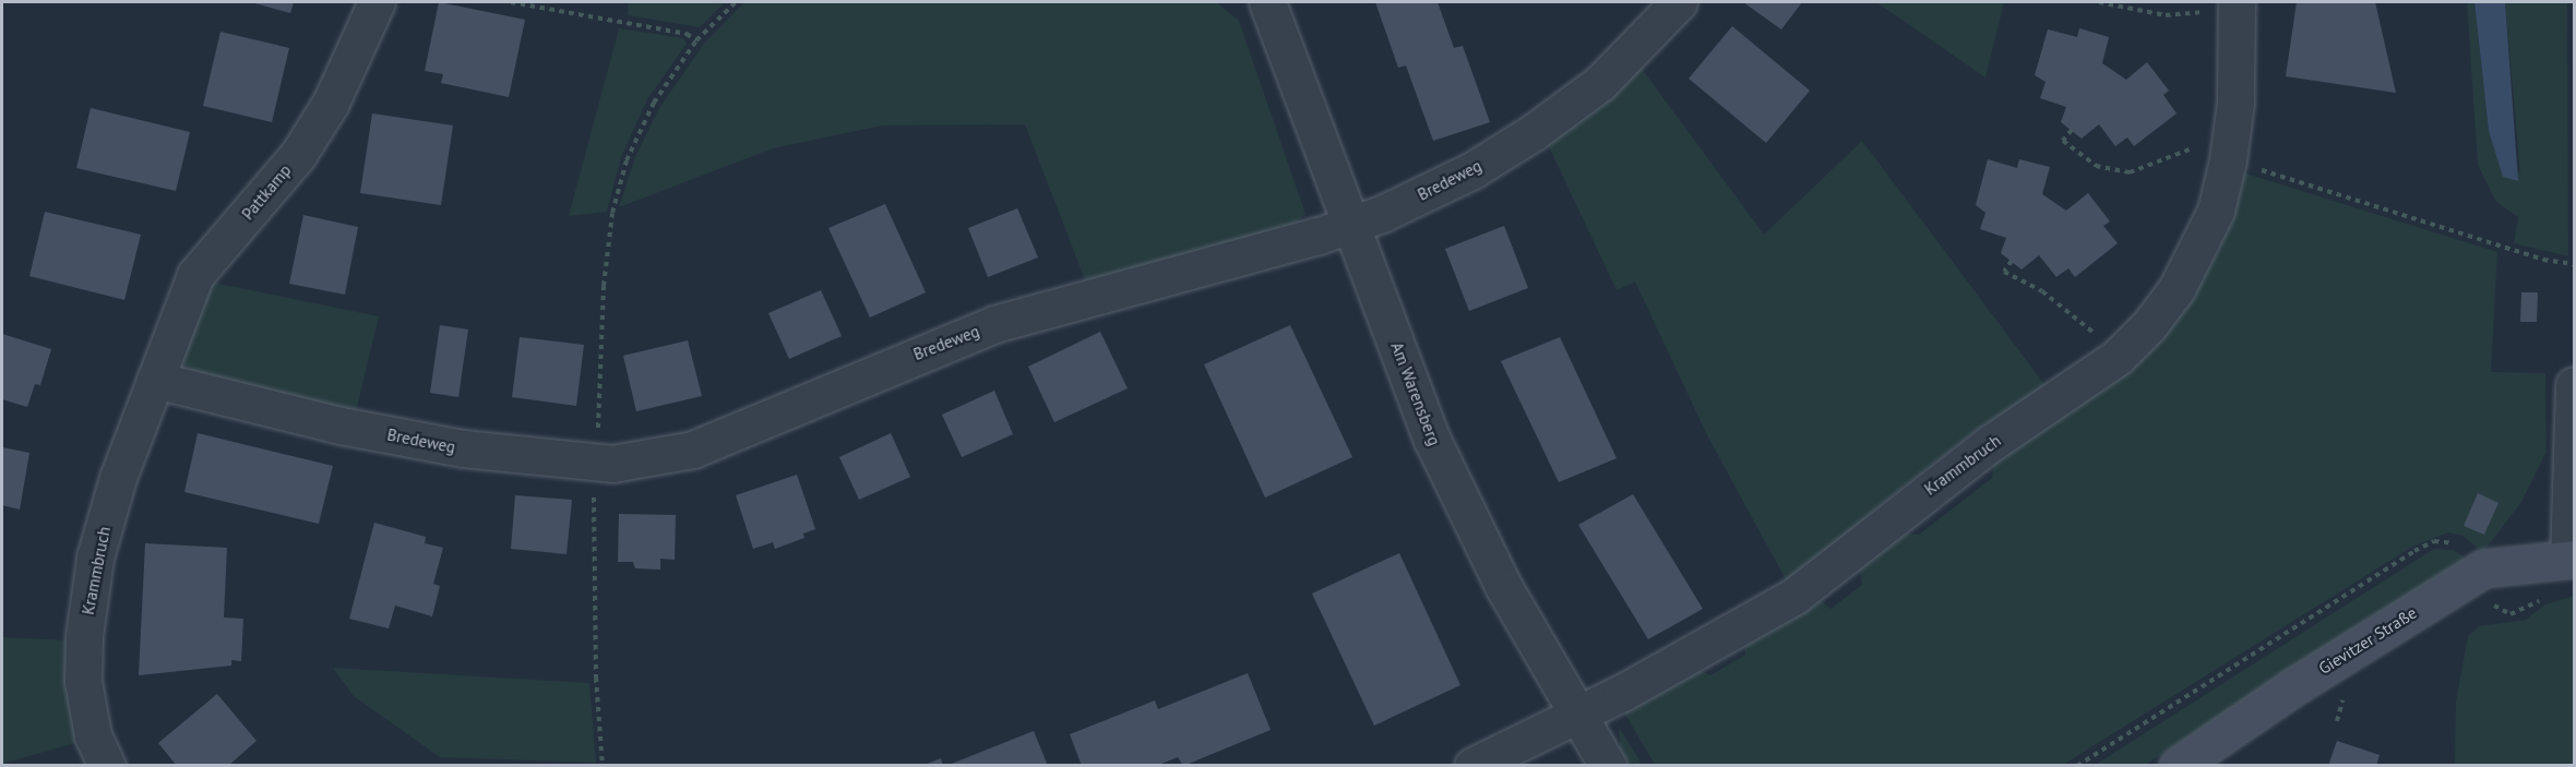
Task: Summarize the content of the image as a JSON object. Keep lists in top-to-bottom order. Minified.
{"streets":{"main road":["Gievitzer Straße"],"street":["Bredeweg","Pattkamp","Am Warensberg","Krammbruch"]},"crossings":[["Bredeweg","Pattkamp"],["Bredeweg","Am Warensberg"],["Bredeweg","Krammbruch"],["Pattkamp","Krammbruch"],["Am Warensberg","Krammbruch"]]}
